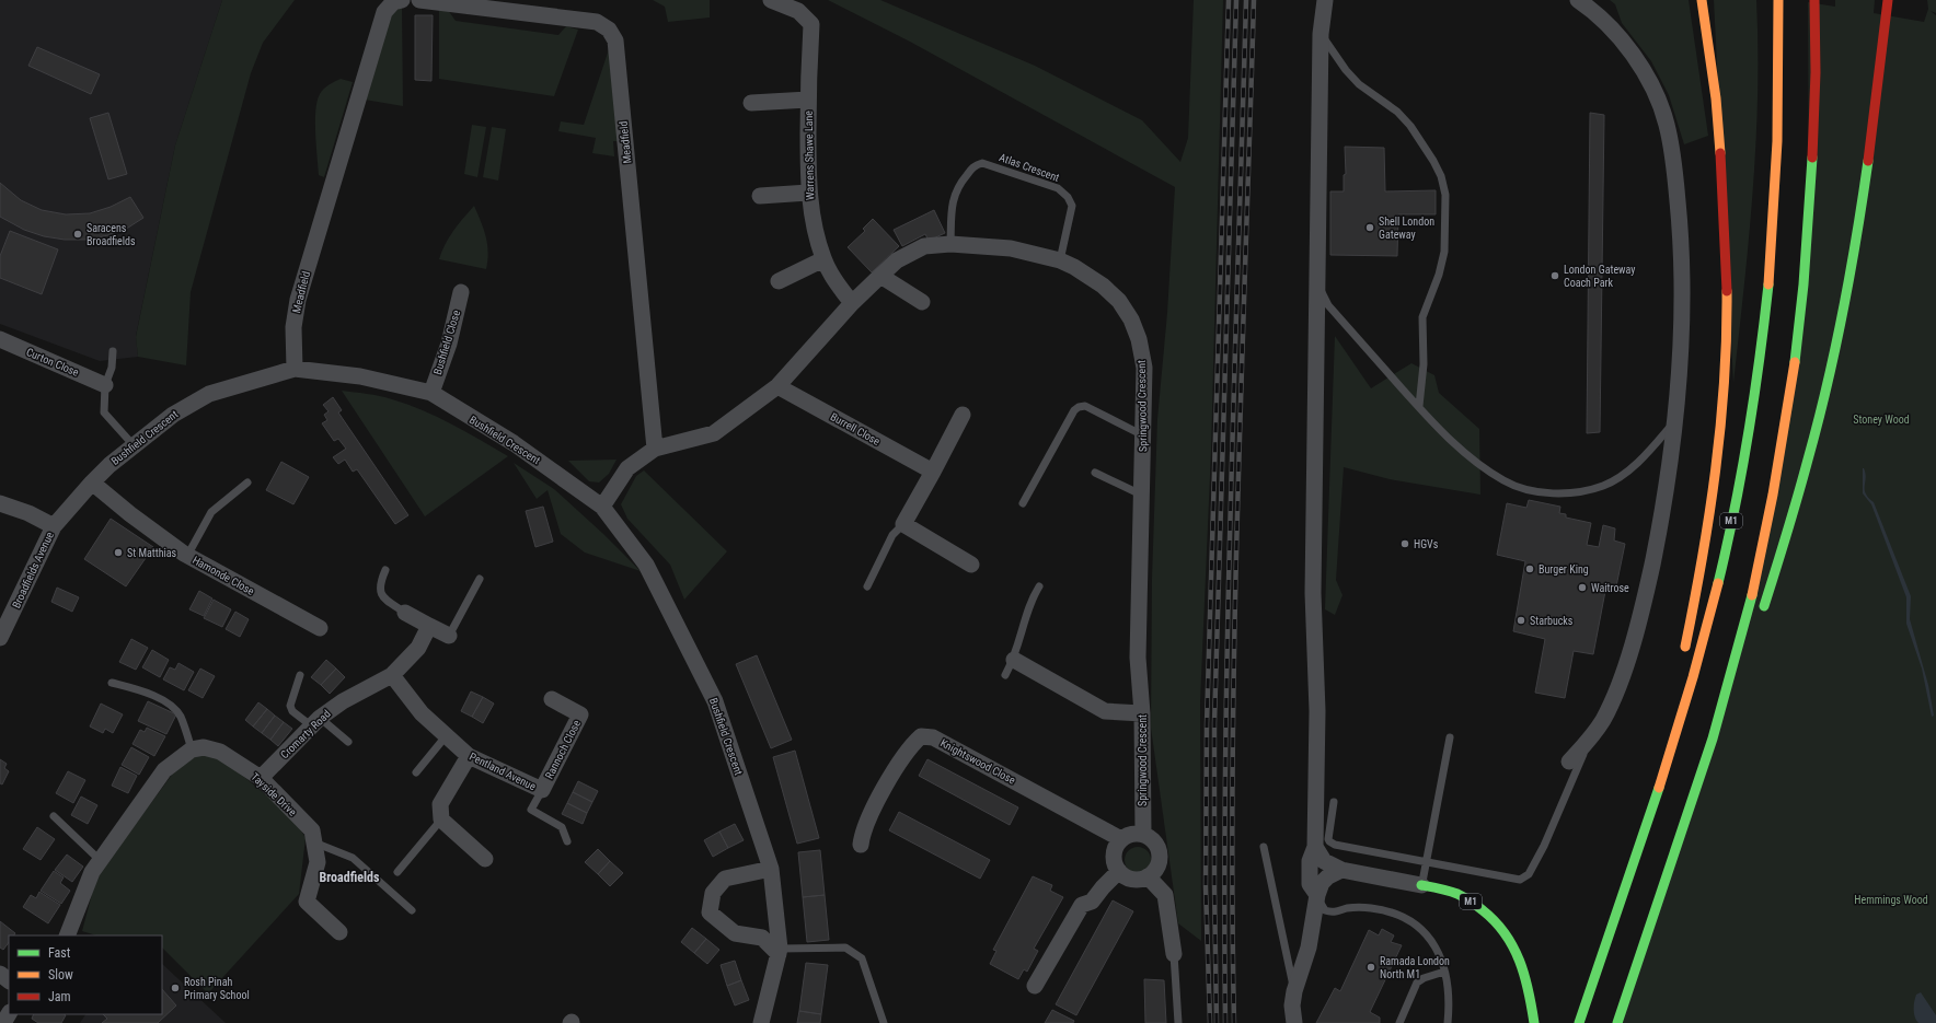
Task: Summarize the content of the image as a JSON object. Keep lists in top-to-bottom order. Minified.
{"streets":{"highway":["M1"],"street":["Meadfield","Warrens Shawe Lane","Bushfield Close","Curton Close","Springwood Crescent","Burrell Close","Bushfield Crescent","Broadfields Avenue","Hamonde Close","Cromarty Road","Rannoch Close","Knightswood Close","Pentland Avenue","Tayside Drive"],"lane":["Atlas Crescent"]},"crossings":[["Meadfield","Springwood Crescent"],["Meadfield","Bushfield Crescent"],["Warrens Shawe Lane","Springwood Crescent"],["Atlas Crescent","Springwood Crescent"],["Bushfield Close","Bushfield Crescent"],["Springwood Crescent","Burrell Close"],["Springwood Crescent","Bushfield Crescent"],["Springwood Crescent","Knightswood Close"],["Bushfield Crescent","Broadfields Avenue"],["Bushfield Crescent","Hamonde Close"],["Cromarty Road","Pentland Avenue"],["Cromarty Road","Tayside Drive"],["Rannoch Close","Pentland Avenue"]],"districts":["Broadfields"],"parks":["Stoney Wood","Hemmings Wood"],"places":["Shell London Gateway","Saracens Broadfields","London Gateway Coach Park","HGVs","St Matthias","Burger King","Waitrose","Starbucks","Ramada London North M1","Rosh Pinah Primary School"],"legend":["Fast","Slow","Jam"]}
